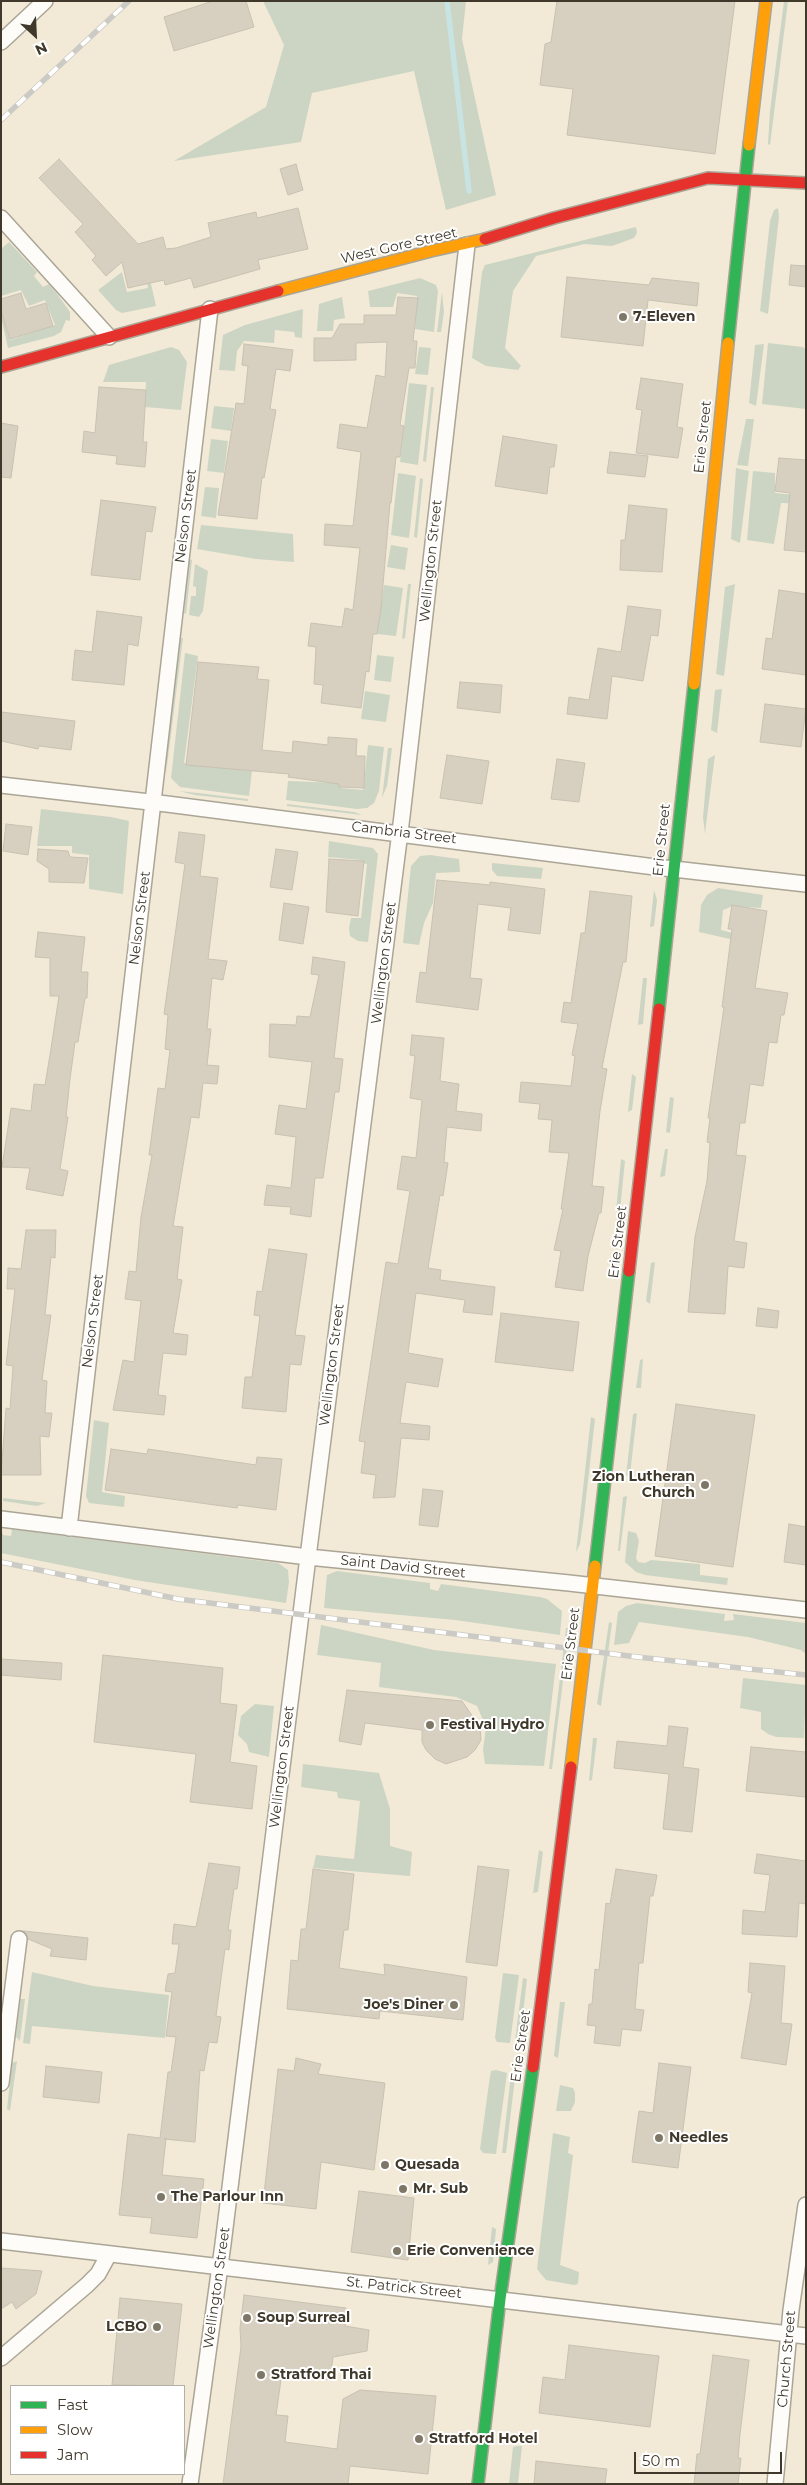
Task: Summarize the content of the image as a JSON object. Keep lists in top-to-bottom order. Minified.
{"streets":{"main road":["West Gore Street","Erie Street"],"street":["Nelson Street","Wellington Street","Cambria Street","Saint David Street","St. Patrick Street","Church Street"]},"crossings":[["West Gore Street","Erie Street"],["West Gore Street","Nelson Street"],["West Gore Street","Wellington Street"],["Erie Street","Cambria Street"],["Erie Street","Saint David Street"],["Erie Street","St. Patrick Street"],["Nelson Street","Cambria Street"],["Nelson Street","Saint David Street"],["Wellington Street","Cambria Street"],["Wellington Street","Saint David Street"],["Wellington Street","St. Patrick Street"],["St. Patrick Street","Church Street"]],"places":["7-Eleven","Zion Lutheran Church","Festival Hydro","Joe's Diner","Needles","Quesada","Mr. Sub","The Parlour Inn","Erie Convenience","Soup Surreal","LCBO","Stratford Thai","Stratford Hotel"],"legend":["Fast","Slow","Jam"],"scale_bar":"50 m","north":"bottom right"}
